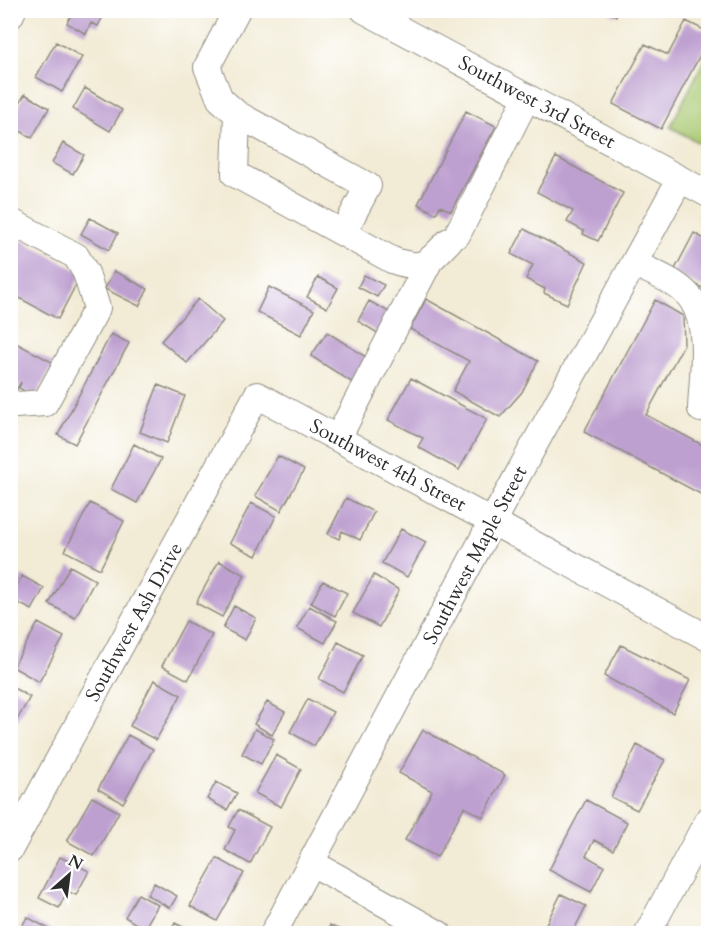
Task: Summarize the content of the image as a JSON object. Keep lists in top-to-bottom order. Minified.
{"streets":{"street":["Southwest 3rd Street","Southwest 4th Street","Southwest Maple Street","Southwest Ash Drive"]},"crossings":[["Southwest 3rd Street","Southwest Maple Street"],["Southwest 4th Street","Southwest Maple Street"],["Southwest 4th Street","Southwest Ash Drive"]],"north":"top right"}
